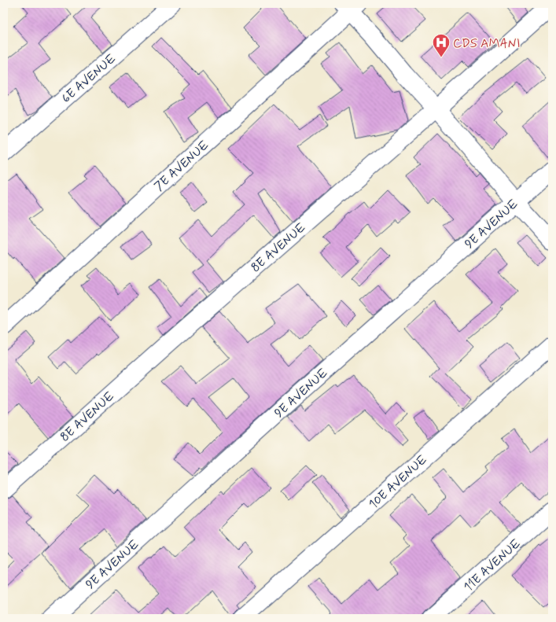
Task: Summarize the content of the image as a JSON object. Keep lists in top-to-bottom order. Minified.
{"streets":{"street":["6E AVENUE","7E AVENUE","9E AVENUE","8E AVENUE","10E AVENUE","11E AVENUE"]},"places":{"hospital":["CDS AMANI"]}}
